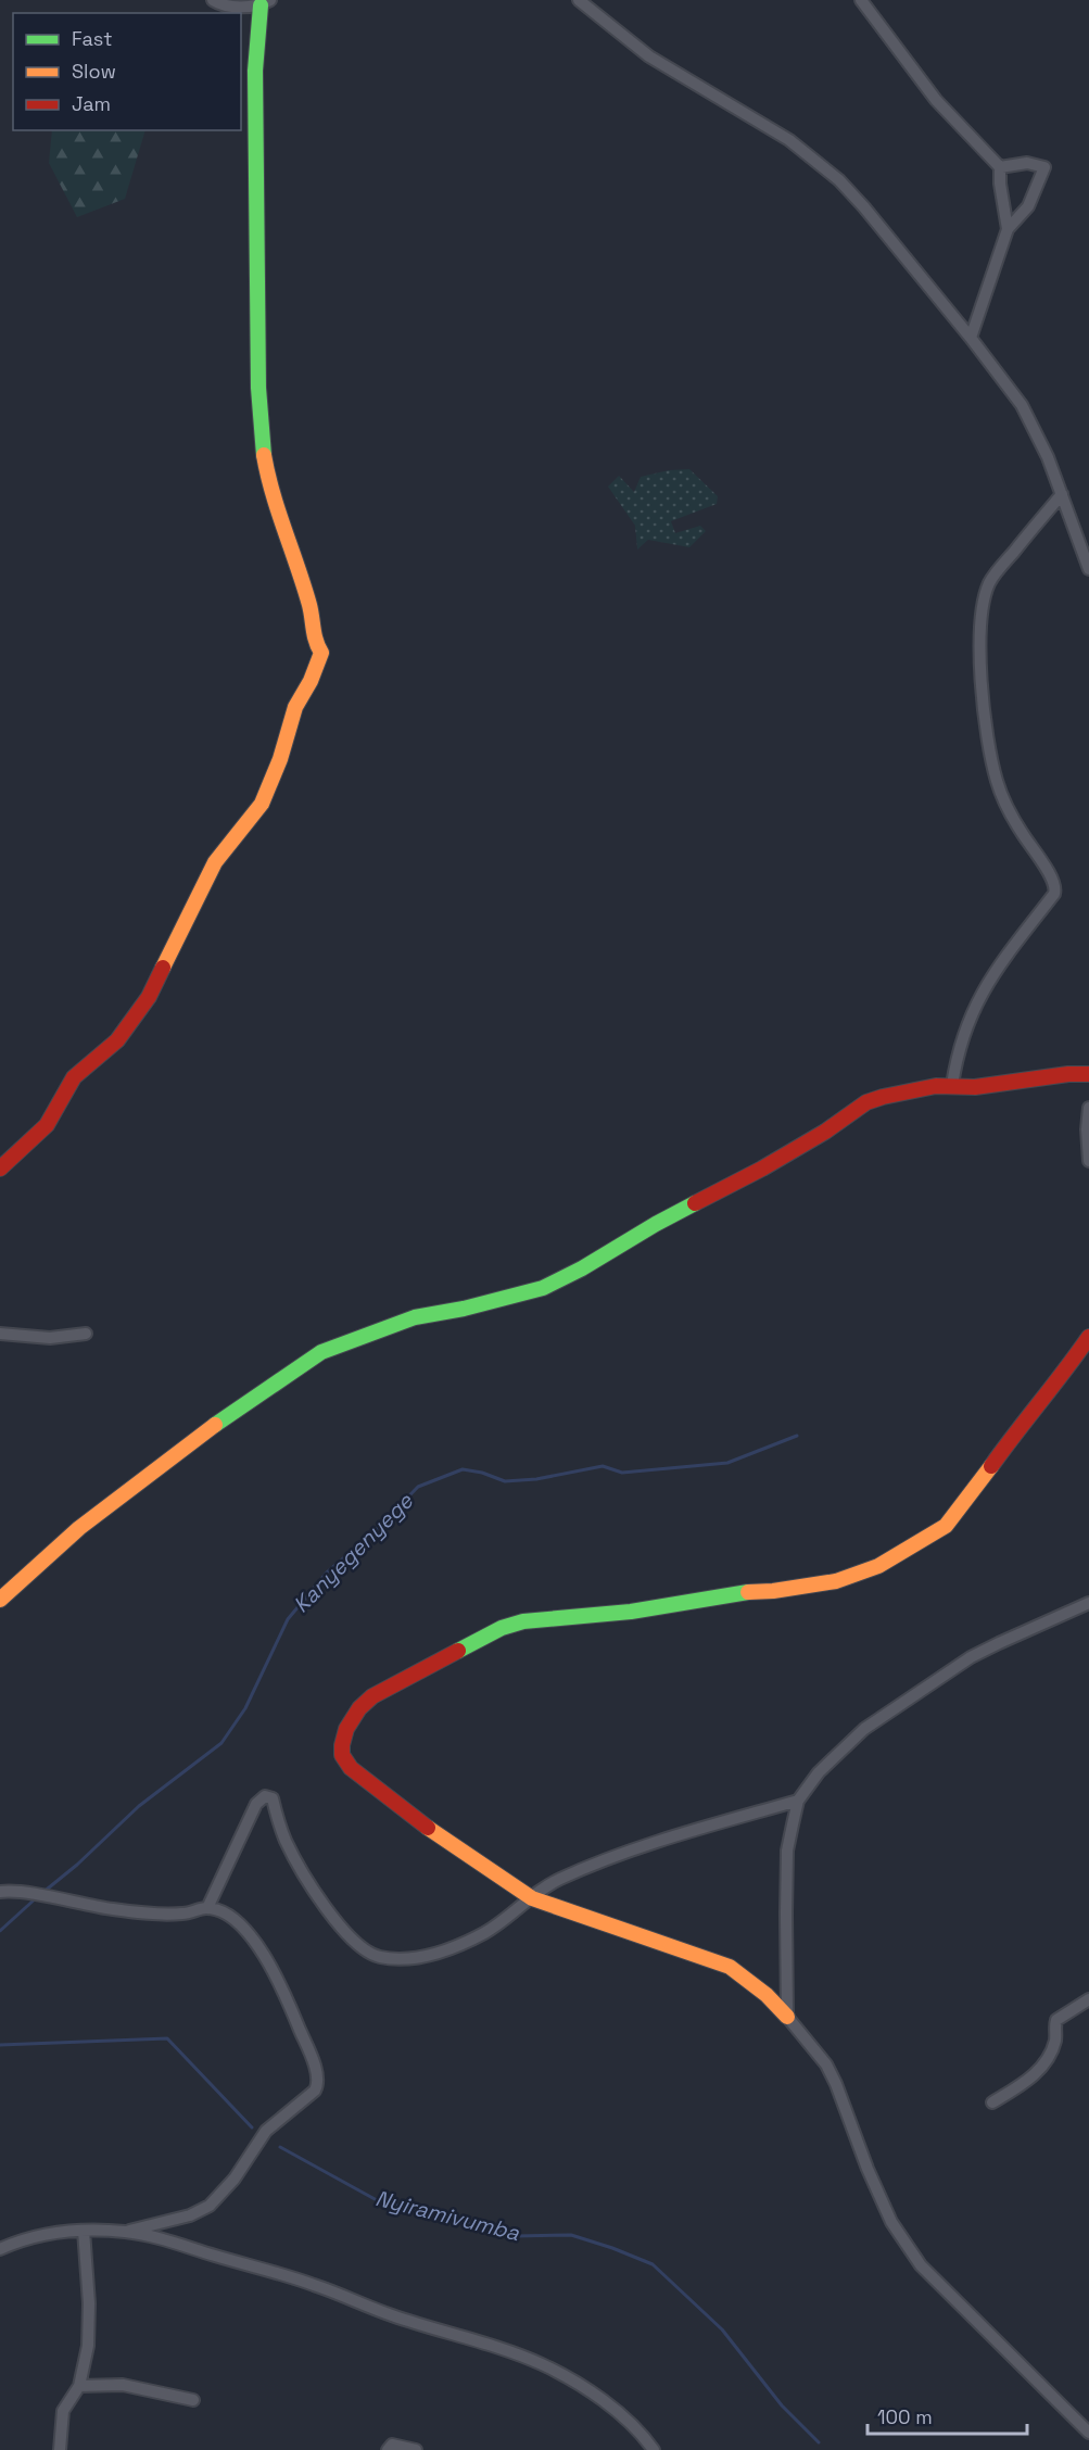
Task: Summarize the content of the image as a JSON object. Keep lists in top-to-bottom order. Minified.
{"water":["Kanyegenyege","Nyiramivumba"],"legend":["Fast","Slow","Jam"],"scale_bar":"100 m"}
